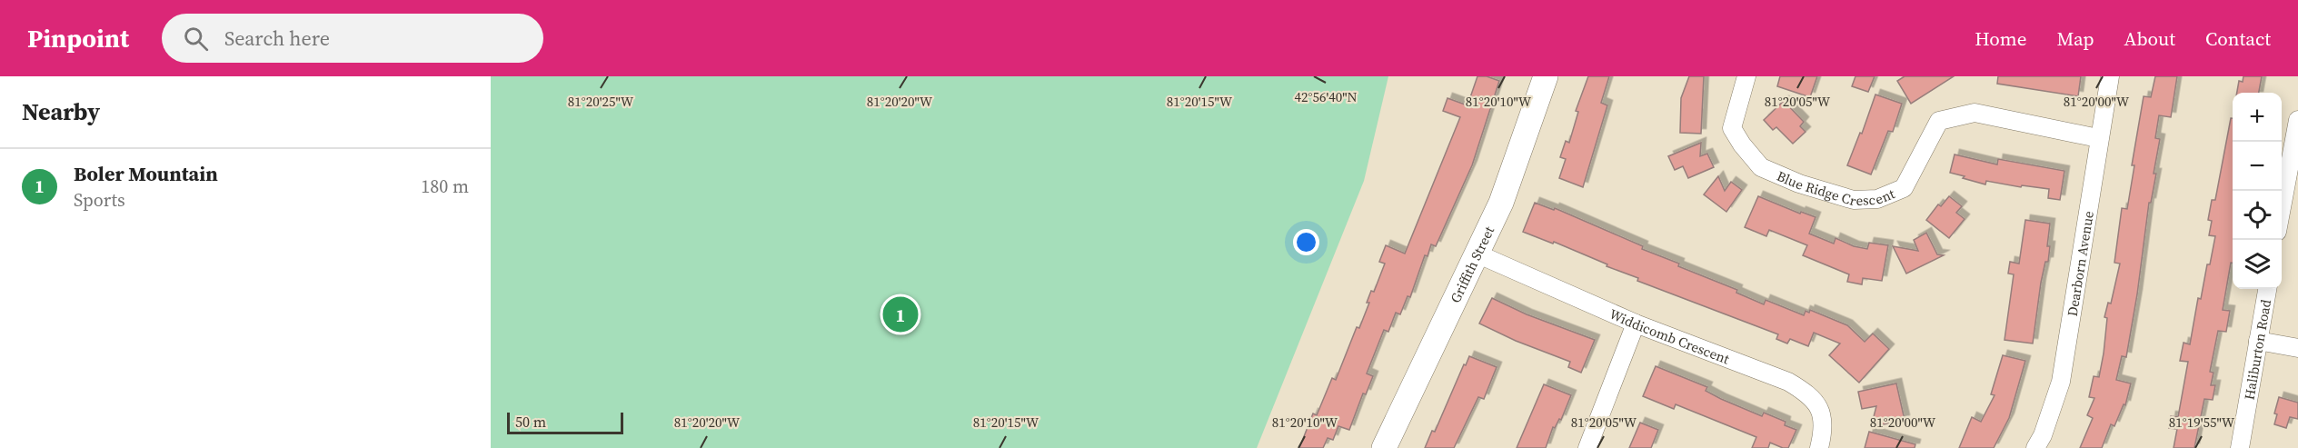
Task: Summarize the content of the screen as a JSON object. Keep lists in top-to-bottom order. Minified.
{"streets":{"street":["Blue Ridge Crescent","Griffith Street","Dearborn Avenue","Widdicomb Crescent","Haliburton Road"]},"crossings":[["Blue Ridge Crescent","Dearborn Avenue"],["Griffith Street","Widdicomb Crescent"]],"scale_bar":"50 m","page":{"header":"Pinpoint","search":"Search here","nav":["Home","Map","About","Contact"],"heading":"Nearby","map_buttons":["+","−"],"list":[{"mark":"1","name":"Boler Mountain","note":"Sports","value":"180 m"}],"pins":"1","scale":"50 m"},"coordinates":["42°56'40\"N","81°20'25\"W","81°20'20\"W","81°20'15\"W","81°20'10\"W","81°20'05\"W","81°20'00\"W","81°19'55\"W"]}
